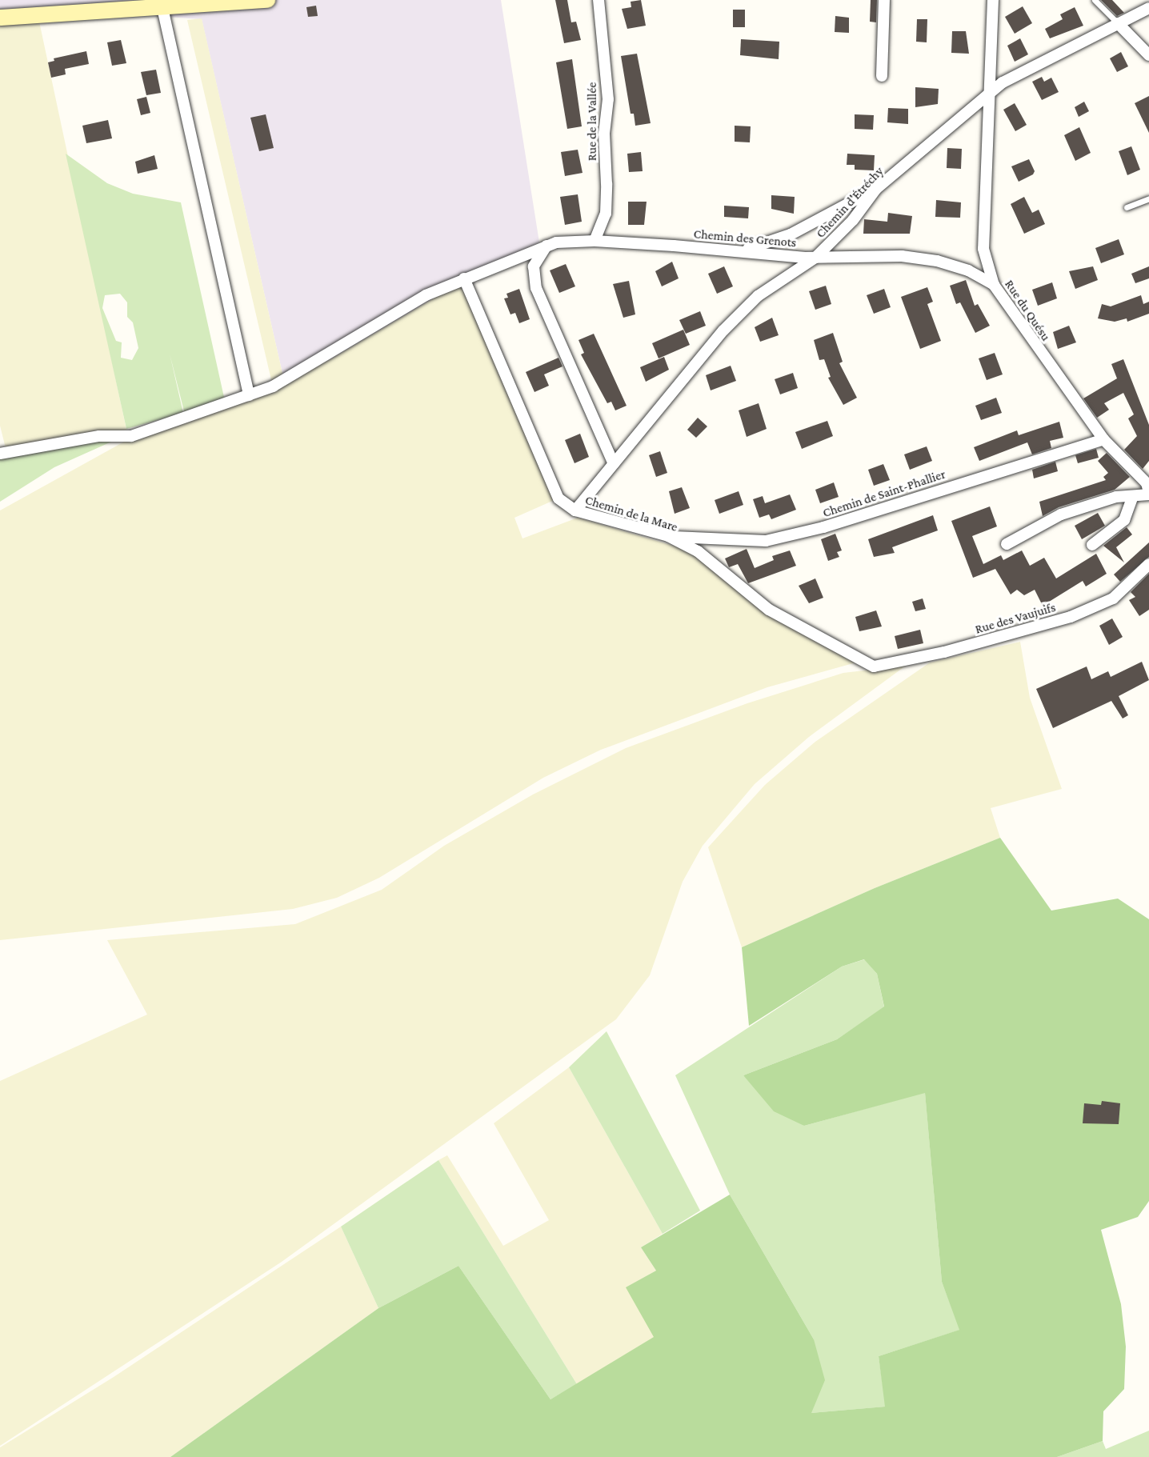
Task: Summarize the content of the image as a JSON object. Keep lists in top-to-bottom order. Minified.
{"streets":{"street":["Rue de la Vallée","Chemin d'Étréchy","Chemin des Grenots","Rue du Quésu","Chemin de Saint-Phallier","Chemin de la Mare","Rue des Vaujuifs"]},"crossings":[["Rue de la Vallée","Chemin des Grenots"],["Chemin d'Étréchy","Chemin des Grenots"],["Chemin d'Étréchy","Rue du Quésu"],["Chemin d'Étréchy","Chemin de la Mare"],["Chemin des Grenots","Rue du Quésu"],["Chemin des Grenots","Chemin de la Mare"],["Rue du Quésu","Chemin de Saint-Phallier"],["Chemin de Saint-Phallier","Chemin de la Mare"],["Chemin de la Mare","Rue des Vaujuifs"]]}
